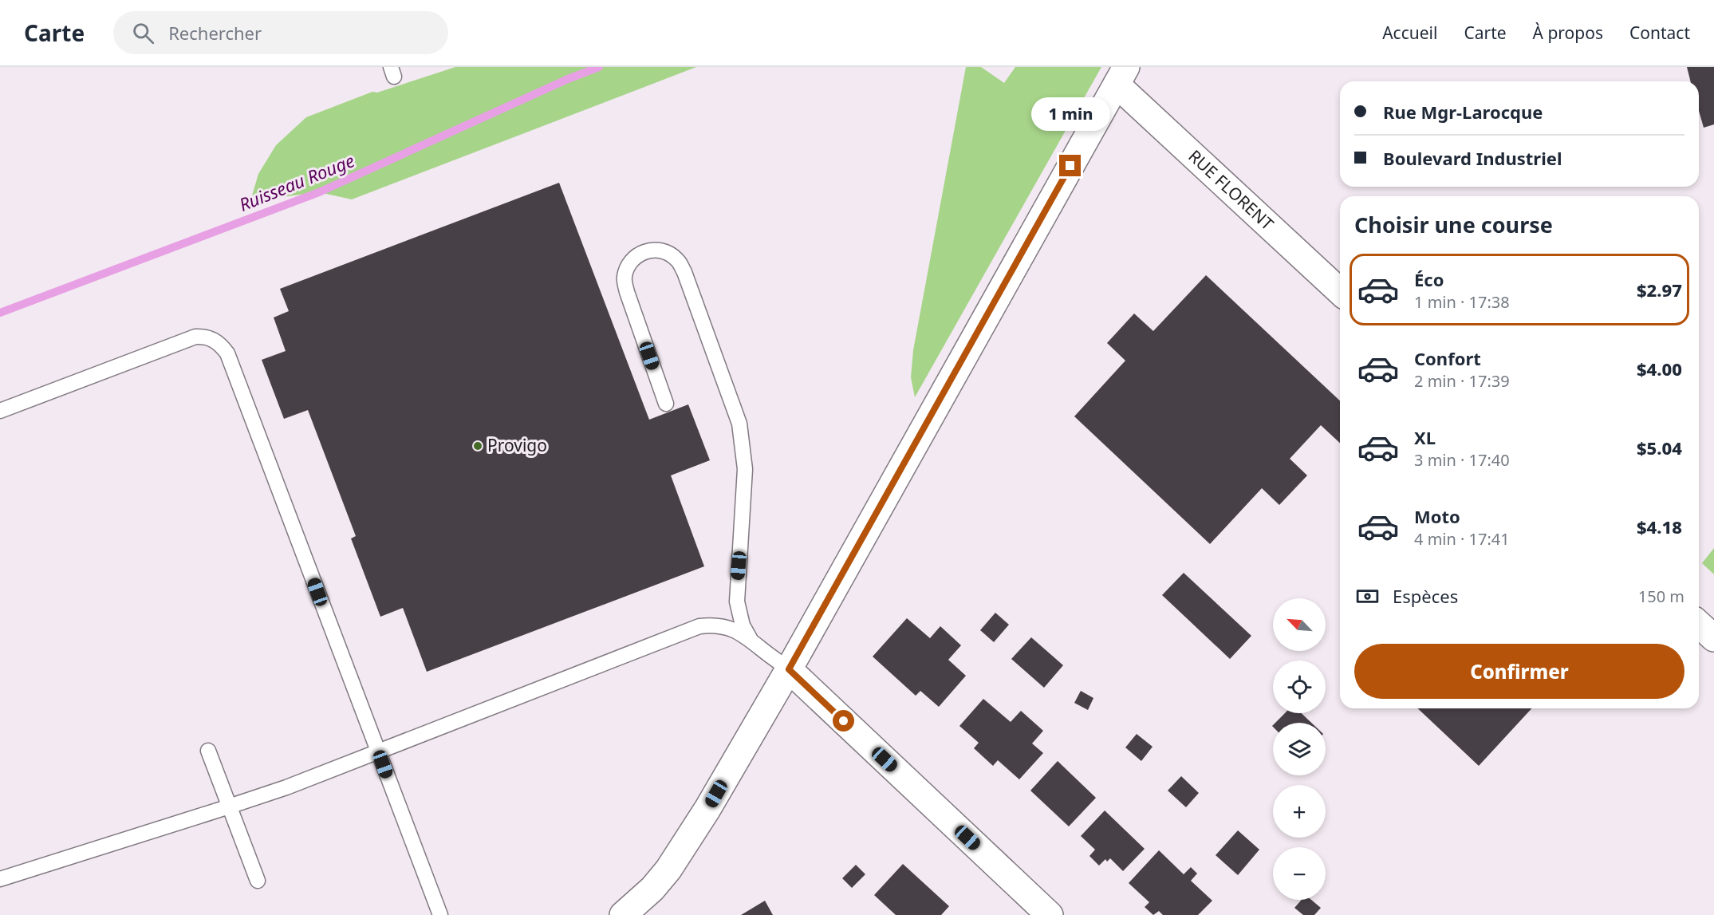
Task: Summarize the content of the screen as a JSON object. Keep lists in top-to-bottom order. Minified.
{"streets":{"street":["RUE FLORENT"]},"water":["Ruisseau Rouge"],"places":["Provigo"],"north":"top left","page":{"header":"Carte","search":"Rechercher","nav":["Accueil","Carte","À propos","Contact"],"banner":["Rue Mgr-Larocque","Boulevard Industriel"],"bubble":"1 min","heading":"Choisir une course","list":[{"name":"Éco","note":"1 min · 17:38","value":"$2.97"},{"name":"Confort","note":"2 min · 17:39","value":"$4.00"},{"name":"XL","note":"3 min · 17:40","value":"$5.04"},{"name":"Moto","note":"4 min · 17:41","value":"$4.18"}],"pay":["Espèces","150 m"],"map_buttons":["+","−"],"buttons":"Confirmer"}}
